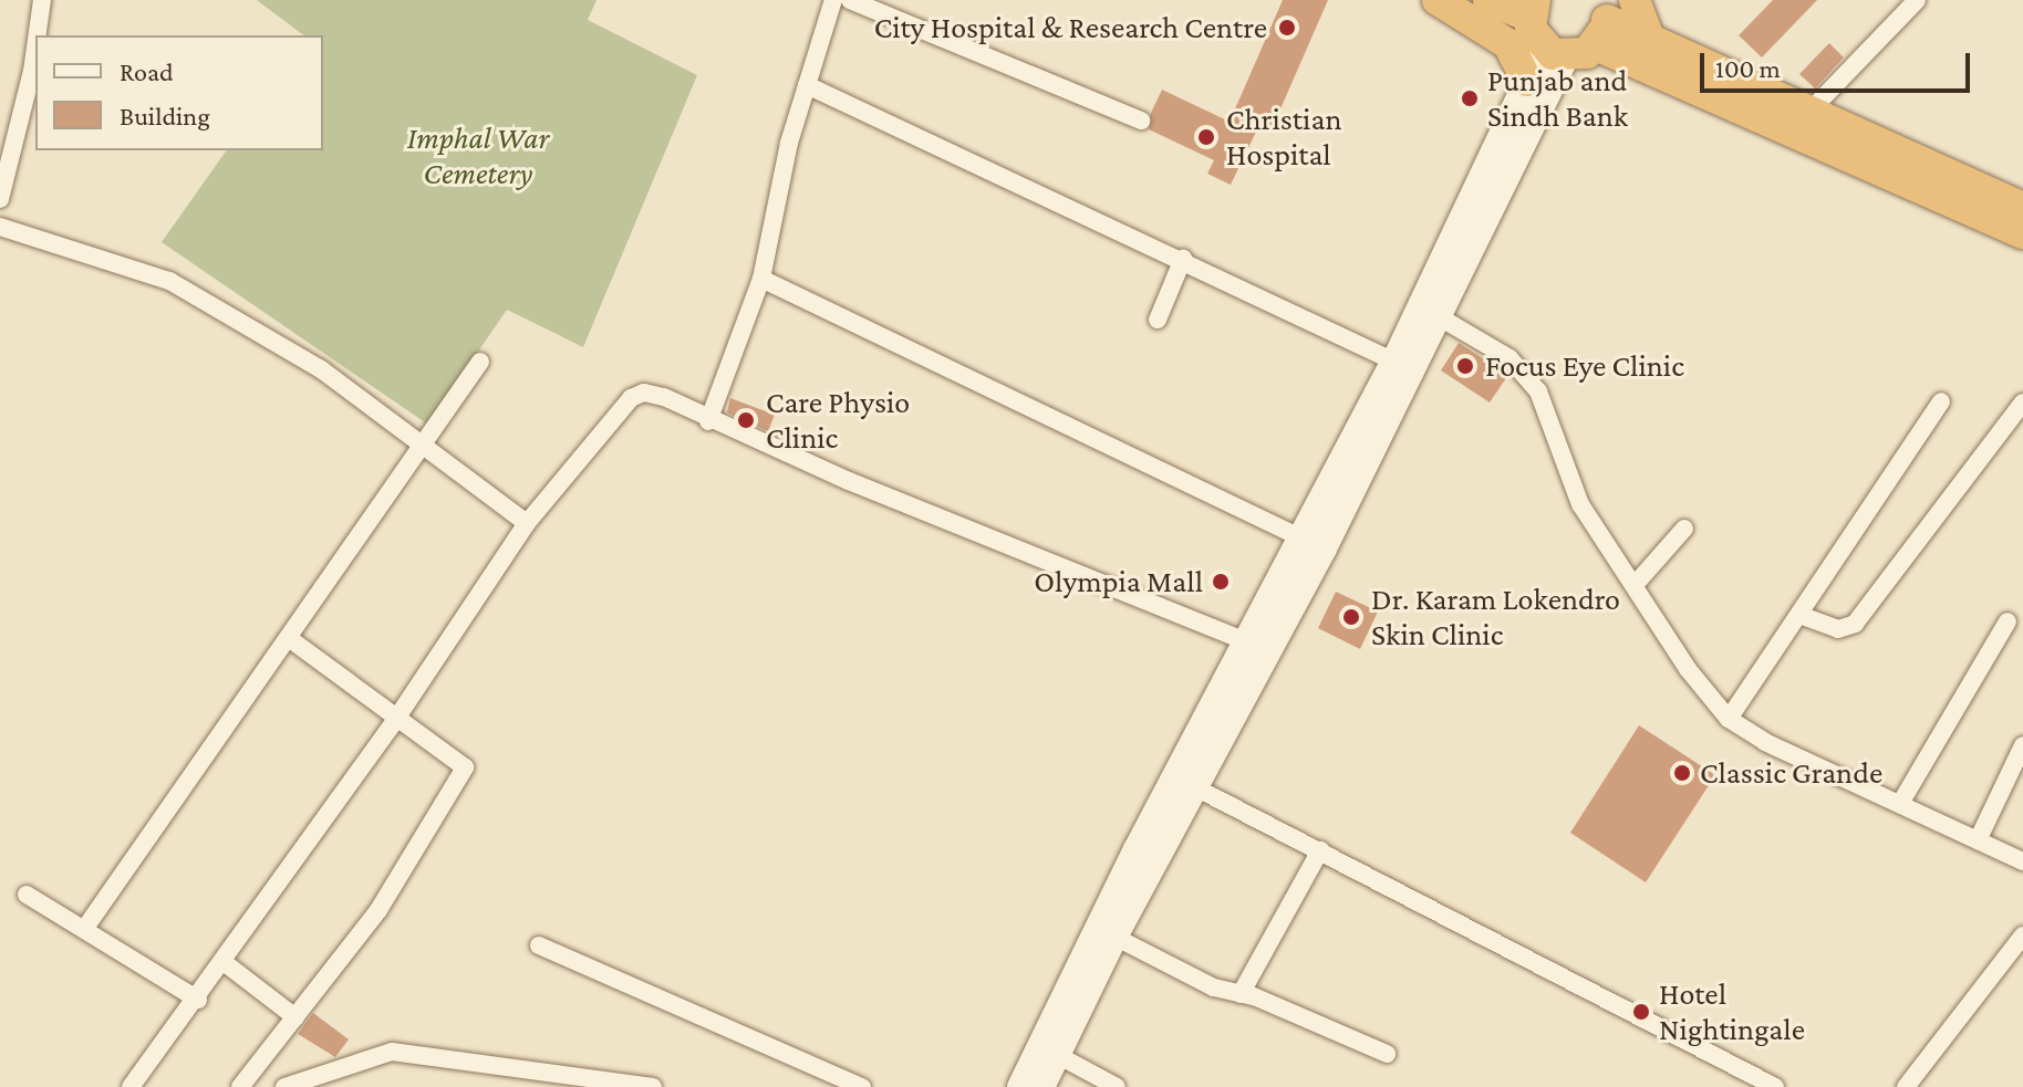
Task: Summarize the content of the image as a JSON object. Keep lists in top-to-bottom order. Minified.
{"parks":["Imphal War Cemetery"],"places":["City Hospital & Research Centre","Punjab and Sindh Bank","Christian Hospital","Focus Eye Clinic","Care Physio Clinic","Olympia Mall","Dr. Karam Lokendro Skin Clinic","Classic Grande","Hotel Nightingale"],"legend":["Road","Building"],"scale_bar":"100 m"}
